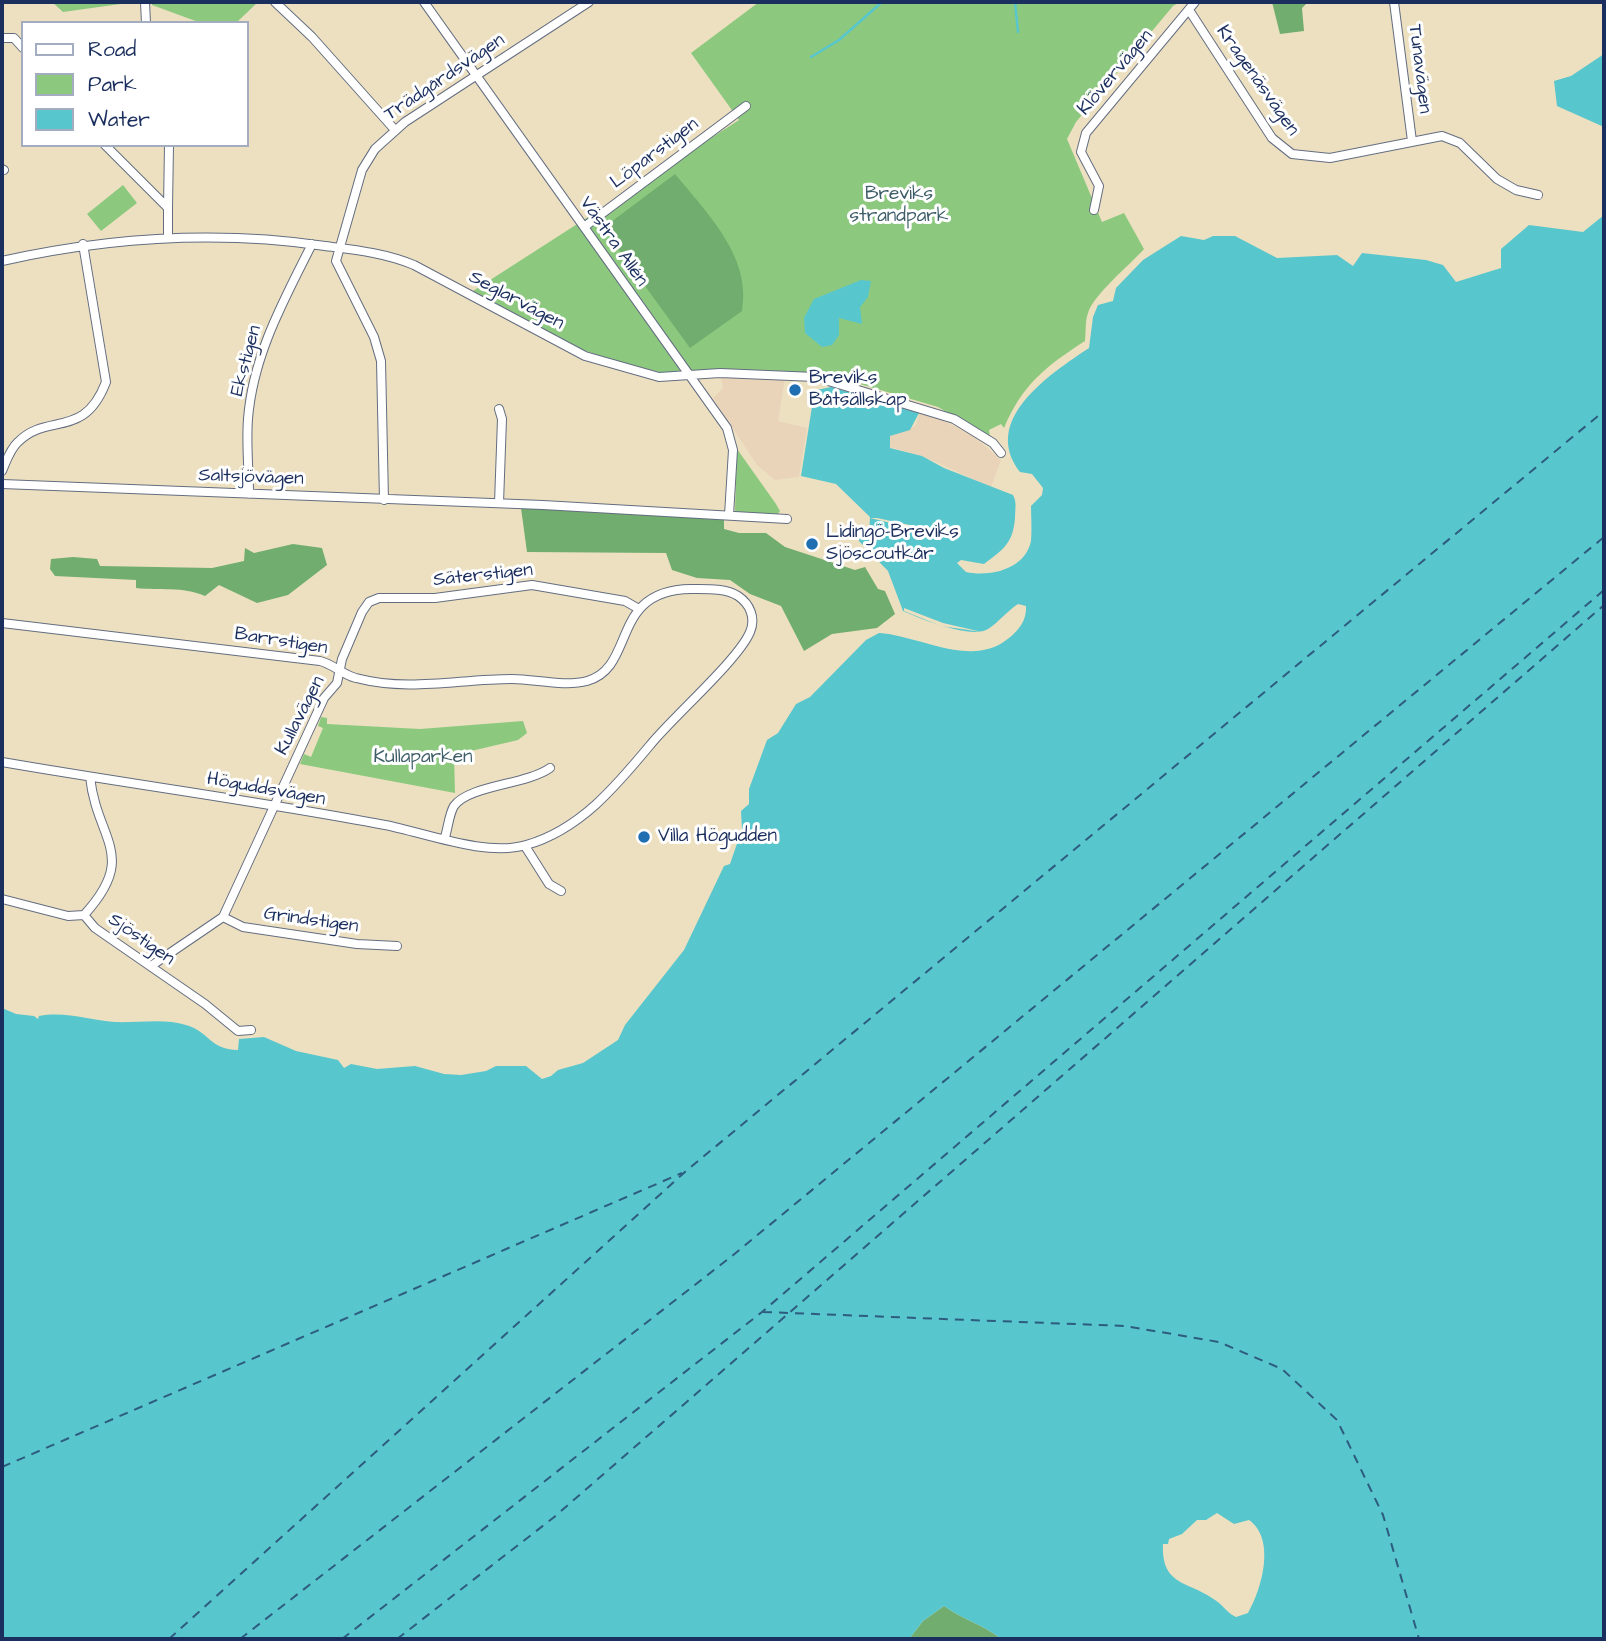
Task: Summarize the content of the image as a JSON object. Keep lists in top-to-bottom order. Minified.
{"streets":{"street":["Tunavägen","Klövervägen","Trädgårdsvägen","Kragenäsvägen","Löparstigen","Västra Allén","Seglarvägen","Ekstigen","Saltsjövägen","Säterstigen","Barrstigen","Kullavägen","Höguddsvägen","Grindstigen","Sjöstigen"]},"crossings":[["Tunavägen","Kragenäsvägen"],["Klövervägen","Kragenäsvägen"],["Trädgårdsvägen","Västra Allén"],["Trädgårdsvägen","Seglarvägen"],["Löparstigen","Västra Allén"],["Västra Allén","Seglarvägen"],["Västra Allén","Saltsjövägen"],["Seglarvägen","Ekstigen"],["Ekstigen","Saltsjövägen"],["Säterstigen","Barrstigen"],["Säterstigen","Kullavägen"],["Säterstigen","Höguddsvägen"],["Barrstigen","Kullavägen"],["Barrstigen","Höguddsvägen"],["Kullavägen","Höguddsvägen"],["Kullavägen","Grindstigen"]],"parks":["Breviks strandpark","Kullaparken"],"places":["Breviks Båtsällskap","Lidingö-Breviks Sjöscoutkår","Villa Högudden"],"legend":["Road","Park","Water"]}
